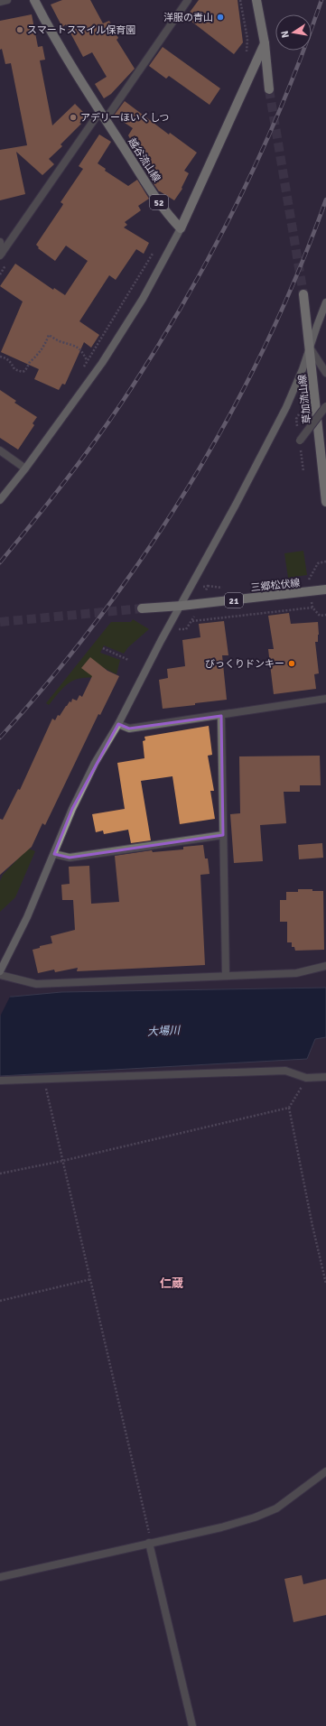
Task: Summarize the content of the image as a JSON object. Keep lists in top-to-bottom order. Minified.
{"streets":{"main road":["越谷流山線","52","草加流山線","三郷松伏線","21"]},"districts":["仁蔵"],"water":["大場川"],"places":["洋服の青山","スマートスマイル保育園","アデリーほいくしつ","びっくりドンキー"],"north":"left"}
